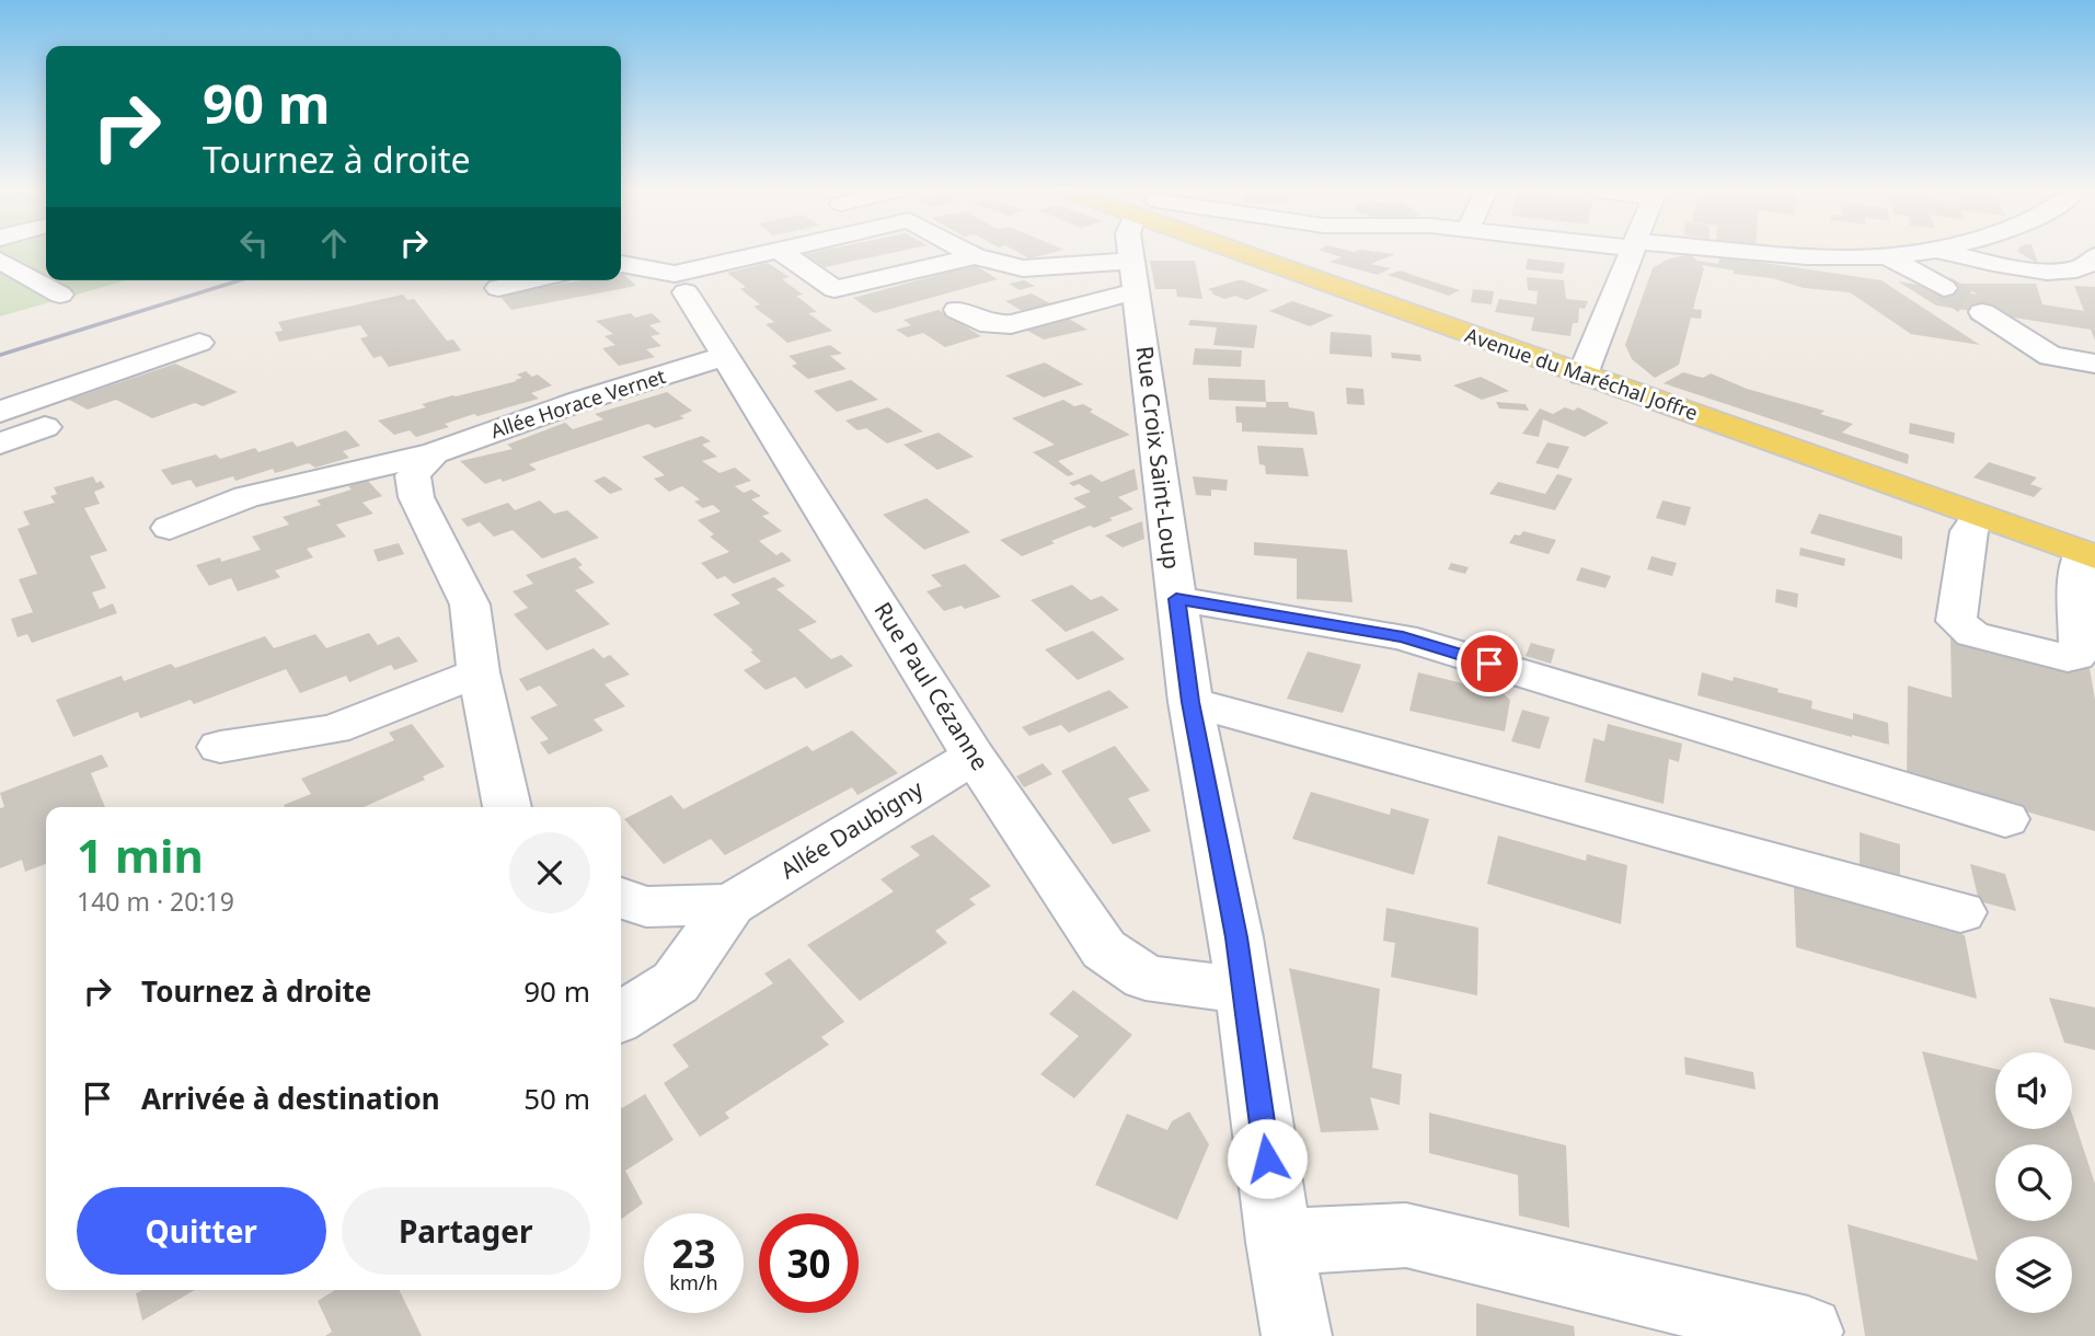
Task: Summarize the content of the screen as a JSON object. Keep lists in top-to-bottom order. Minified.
{"streets":{"main road":["Avenue du Maréchal Joffre"],"street":["Allée Horace Vernet","Rue Croix Saint-Loup","Rue Paul Cézanne","Allée Daubigny"]},"crossings":[["Allée Horace Vernet","Rue Paul Cézanne"],["Rue Croix Saint-Loup","Rue Paul Cézanne"],["Rue Paul Cézanne","Allée Daubigny"]],"page":{"turn":["90 m","Tournez à droite"],"heading":["1 min","140 m · 20:19"],"list":[{"name":"Tournez à droite","value":"90 m"},{"name":"Arrivée à destination","value":"50 m"}],"buttons":["Quitter","Partager"],"speed":"23 km/h","limit":"30"}}
